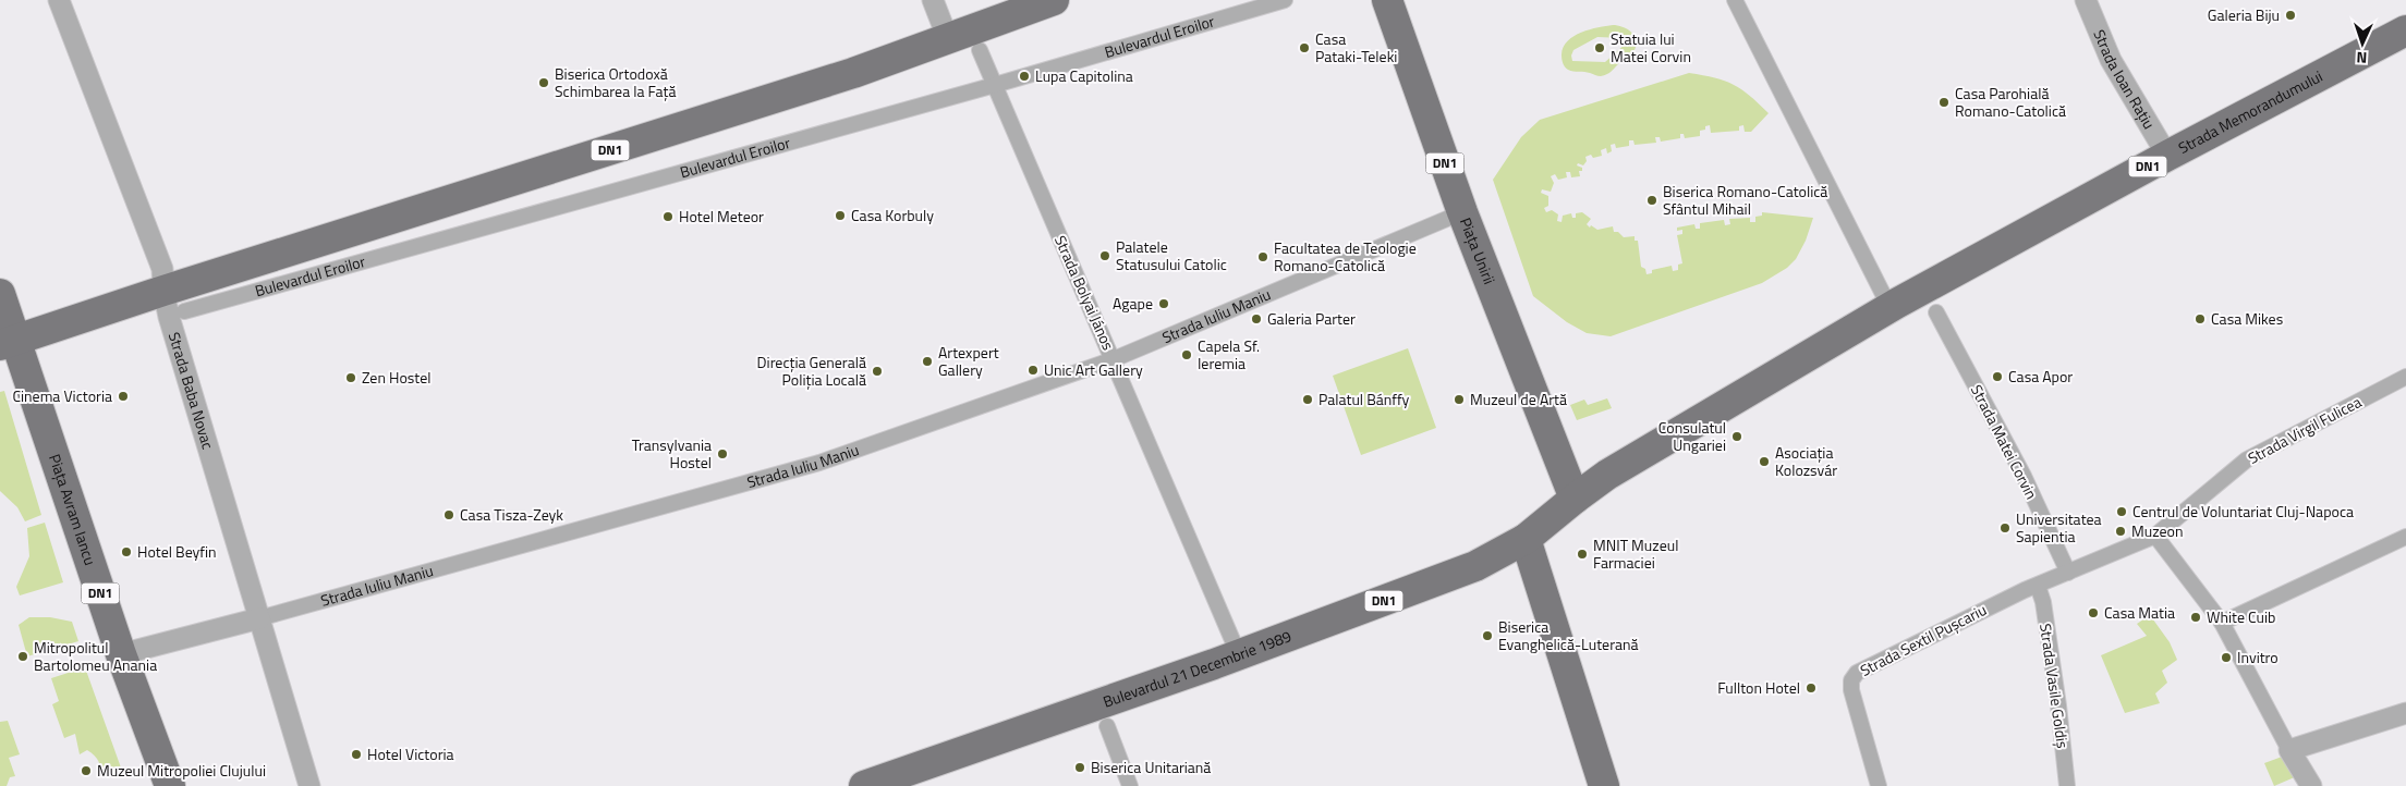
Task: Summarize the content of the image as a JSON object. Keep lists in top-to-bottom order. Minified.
{"streets":{"main road":["Bulevardul Eroilor","Strada Memorandumului","DN1","Piața Unirii","Piața Avram Iancu","Bulevardul 21 Decembrie 1989"],"street":["Strada Ioan Rațiu","Strada Bolyai János","Strada Iuliu Maniu","Strada Baba Novac","Strada Virgil Fulicea","Strada Matei Corvin","Strada Sextil Pușcariu","Strada Vasile Goldiș"]},"crossings":[["Bulevardul Eroilor","DN1"],["Bulevardul Eroilor","Strada Bolyai János"],["Bulevardul Eroilor","Strada Baba Novac"],["Bulevardul Eroilor","Piața Avram Iancu"],["Strada Ioan Rațiu","Strada Memorandumului"],["Strada Memorandumului","DN1"],["DN1","Piața Unirii"],["DN1","Piața Avram Iancu"],["DN1","Bulevardul 21 Decembrie 1989"],["Piața Unirii","Strada Iuliu Maniu"],["Strada Bolyai János","Strada Iuliu Maniu"],["Strada Bolyai János","Bulevardul 21 Decembrie 1989"],["Strada Iuliu Maniu","Strada Baba Novac"],["Strada Iuliu Maniu","Piața Avram Iancu"],["Strada Virgil Fulicea","Strada Matei Corvin"],["Strada Virgil Fulicea","Strada Sextil Pușcariu"],["Strada Virgil Fulicea","Strada Vasile Goldiș"],["Strada Sextil Pușcariu","Strada Vasile Goldiș"]],"places":["Galeria Biju","Casa Pataki-Teleki","Statuia lui Matei Corvin","Lupa Capitolina","Biserica Ortodoxă Schimbarea la Față","Casa Parohială Romano-Catolică","Biserica Romano-Catolică Sfântul Mihail","Casa Korbuly","Hotel Meteor","Palatele Statusului Catolic","Facultatea de Teologie Romano-Catolică","Agape","Galeria Parter","Casa Mikes","Capela Sf. Ieremia","Artexpert Gallery","Unic Art Gallery","Direcția Generală Poliția Locală","Casa Apor","Zen Hostel","Cinema Victoria","Palatul Bánffy","Muzeul de Artă","Consulatul Ungariei","Transylvania Hostel","Asociația Kolozsvár","Centrul de Voluntariat Cluj-Napoca","Casa Tisza-Zeyk","Universitatea Sapientia","Muzeon","Hotel Beyfin","MNIT Muzeul Farmaciei","Casa Matia","White Cuib","Biserica Evanghelică-Luterană","Mitropolitul Bartolomeu Anania","Invitro","Fullton Hotel","Hotel Victoria","Biserica Unitariană","Muzeul Mitropoliei Clujului"],"north":"bottom"}
